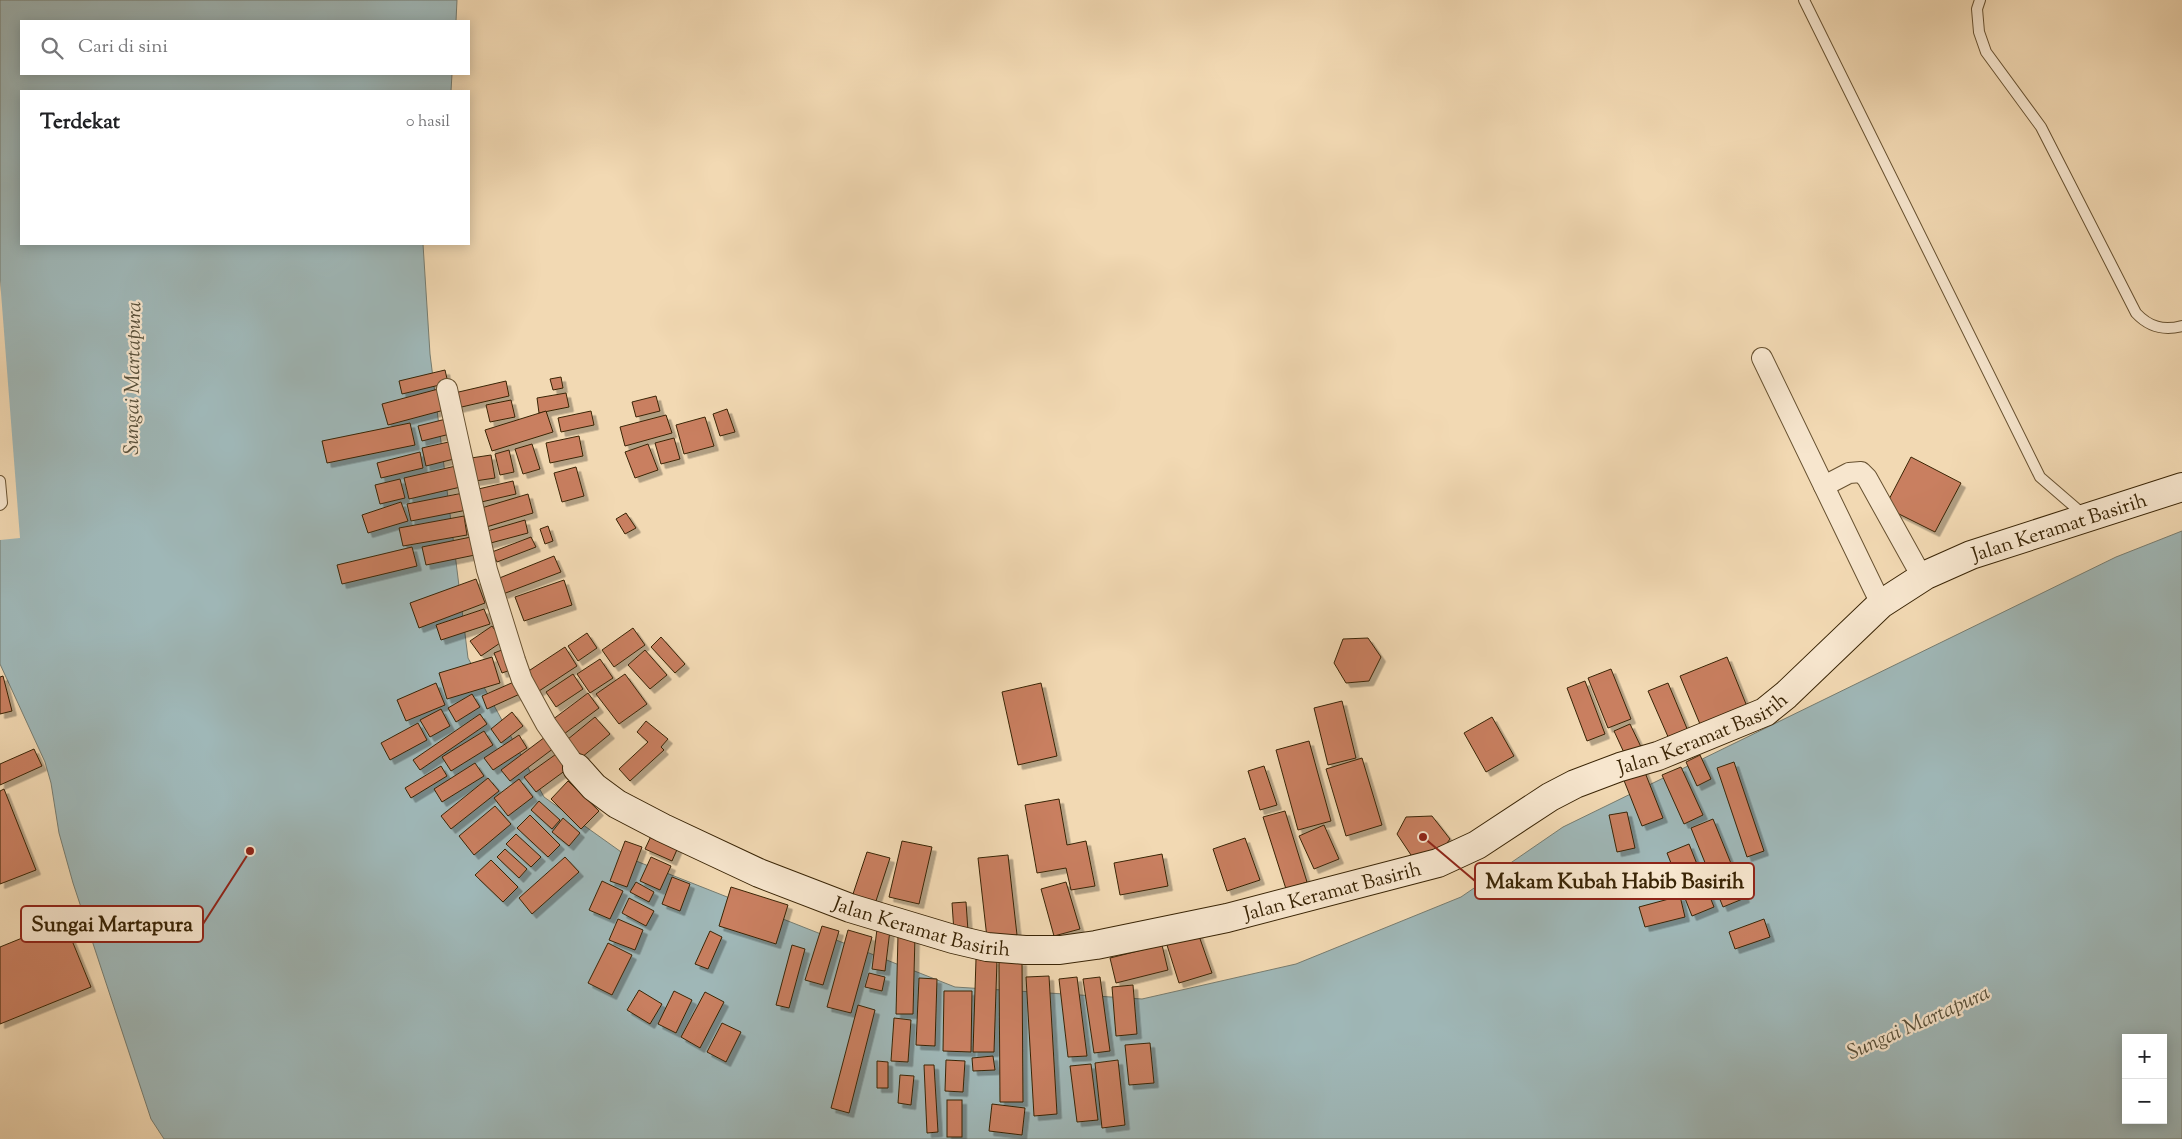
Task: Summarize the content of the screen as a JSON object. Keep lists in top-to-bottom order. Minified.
{"streets":{"street":["Jalan Keramat Basirih"]},"water":["Sungai Martapura"],"places":["Makam Kubah Habib Basirih","Sungai Martapura"],"page":{"search":"Cari di sini","heading":["Terdekat","0 hasil"],"map_buttons":["+","−"]}}
